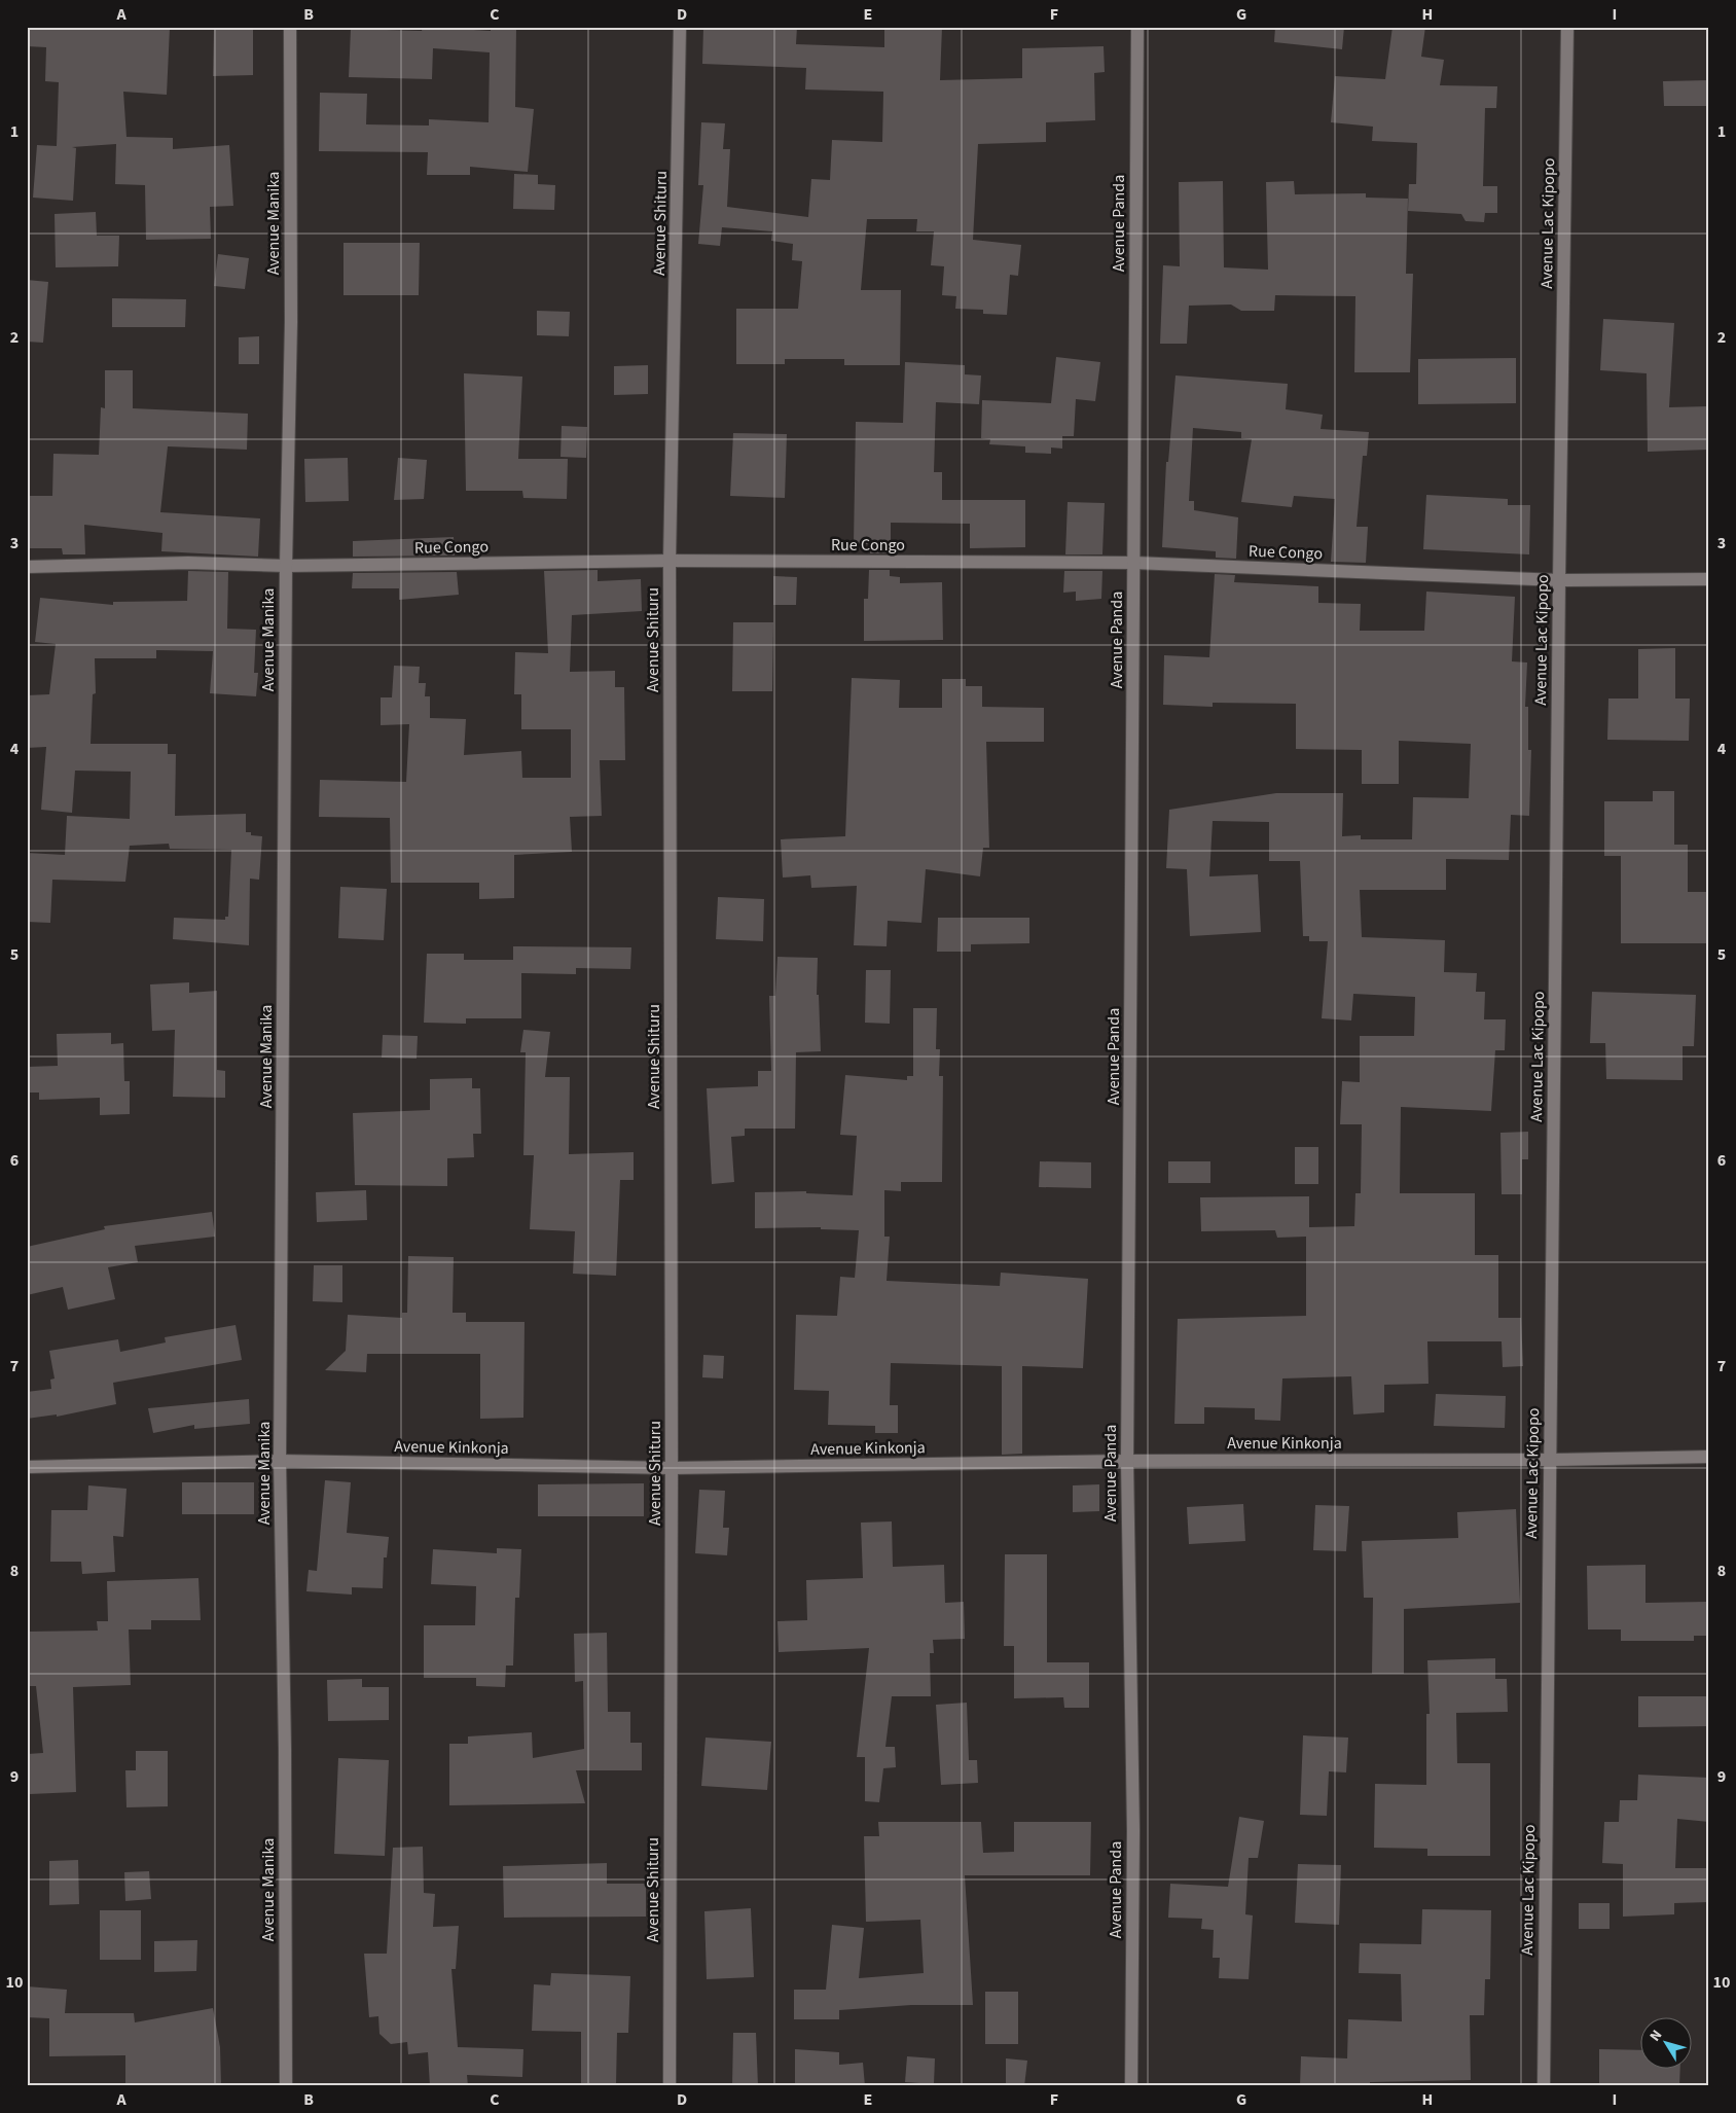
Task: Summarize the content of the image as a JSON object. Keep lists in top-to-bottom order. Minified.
{"streets":{"street":["Avenue Manika","Avenue Shituru","Avenue Panda","Avenue Lac Kipopo","Rue Congo","Avenue Kinkonja"]},"crossings":[["Avenue Manika","Rue Congo"],["Avenue Manika","Avenue Kinkonja"],["Avenue Shituru","Rue Congo"],["Avenue Shituru","Avenue Kinkonja"],["Avenue Panda","Rue Congo"],["Avenue Panda","Avenue Kinkonja"],["Avenue Lac Kipopo","Rue Congo"],["Avenue Lac Kipopo","Avenue Kinkonja"]],"north":"top left","grid":{"columns":["A","B","C","D","E","F","G","H","I"],"rows":["1","2","3","4","5","6","7","8","9","10"]}}
